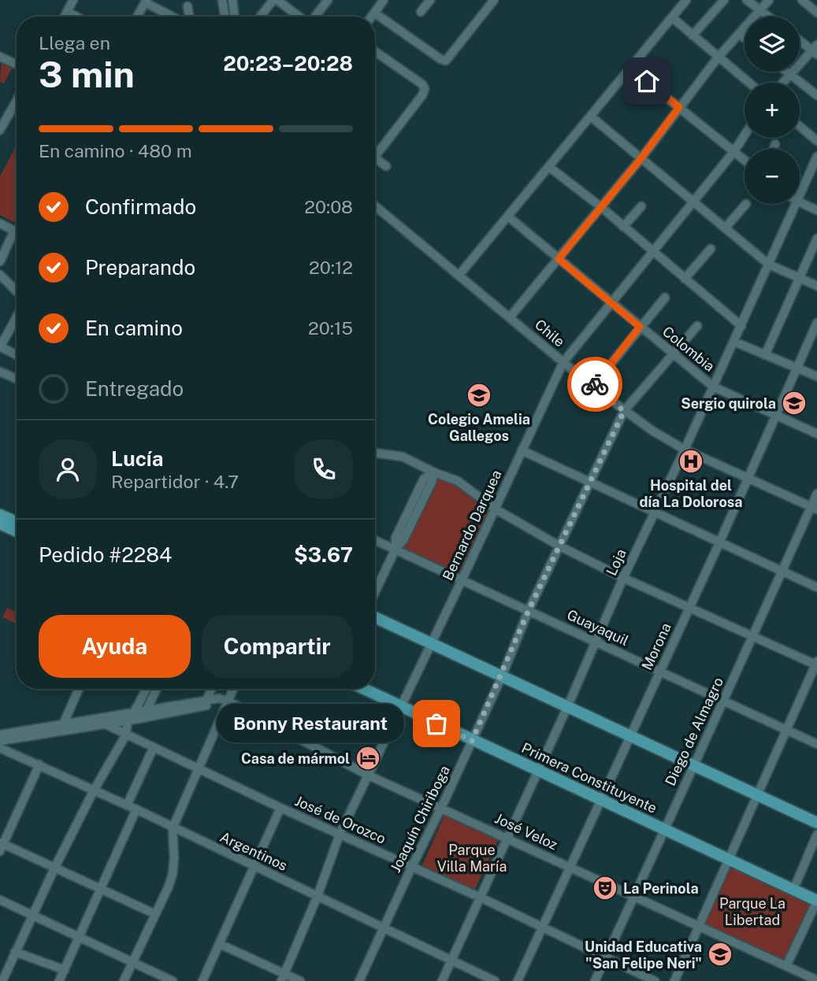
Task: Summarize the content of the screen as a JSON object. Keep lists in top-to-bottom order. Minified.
{"streets":{"main road":["Primera Constituyente"],"street":["Chile","Colombia","Bernardo Darquea","Loja","Guayaquil","Morona","Diego de Almagro","Joaquín Chiriboga","José de Orozco","José Veloz","Argentinos"]},"crossings":[["Chile","Bernardo Darquea"],["Chile","Loja"],["Chile","Morona"],["Chile","Diego de Almagro"],["Chile","Joaquín Chiriboga"],["Colombia","Bernardo Darquea"],["Colombia","Loja"],["Colombia","Morona"],["Colombia","Joaquín Chiriboga"],["Bernardo Darquea","Guayaquil"],["Bernardo Darquea","Primera Constituyente"],["Bernardo Darquea","José de Orozco"],["Bernardo Darquea","José Veloz"],["Bernardo Darquea","Argentinos"],["Loja","Guayaquil"],["Loja","Primera Constituyente"],["Loja","José de Orozco"],["Loja","José Veloz"],["Loja","Argentinos"],["Guayaquil","Morona"],["Guayaquil","Diego de Almagro"],["Guayaquil","Joaquín Chiriboga"],["Morona","Primera Constituyente"],["Morona","José de Orozco"],["Morona","José Veloz"],["Diego de Almagro","Primera Constituyente"],["Diego de Almagro","José de Orozco"],["Diego de Almagro","José Veloz"],["Primera Constituyente","Joaquín Chiriboga"],["Joaquín Chiriboga","José de Orozco"],["Joaquín Chiriboga","José Veloz"],["Joaquín Chiriboga","Argentinos"]],"parks":["Parque Villa María","Parque La Libertad"],"places":{"school or university":["Colegio Amelia Gallegos","Sergio quirola","Unidad Educativa \"San Felipe Neri\""],"hospital":["Hospital del día La Dolorosa"],"other":["Bonny Restaurant"],"hotel":["Casa de mármol"],"theatre":["La Perinola"]},"page":{"map_buttons":["+","−"],"heading":["3 min","Llega en","20:23–20:28"],"panel":["Lucía","Repartidor · 4.7","Pedido #2284","$3.67"],"bar":"En camino · 480 m","list":[["Confirmado","20:08"],["Preparando","20:12"],["En camino","20:15"],"Entregado"],"buttons":["Ayuda","Compartir"],"bubble":"Bonny Restaurant"}}
